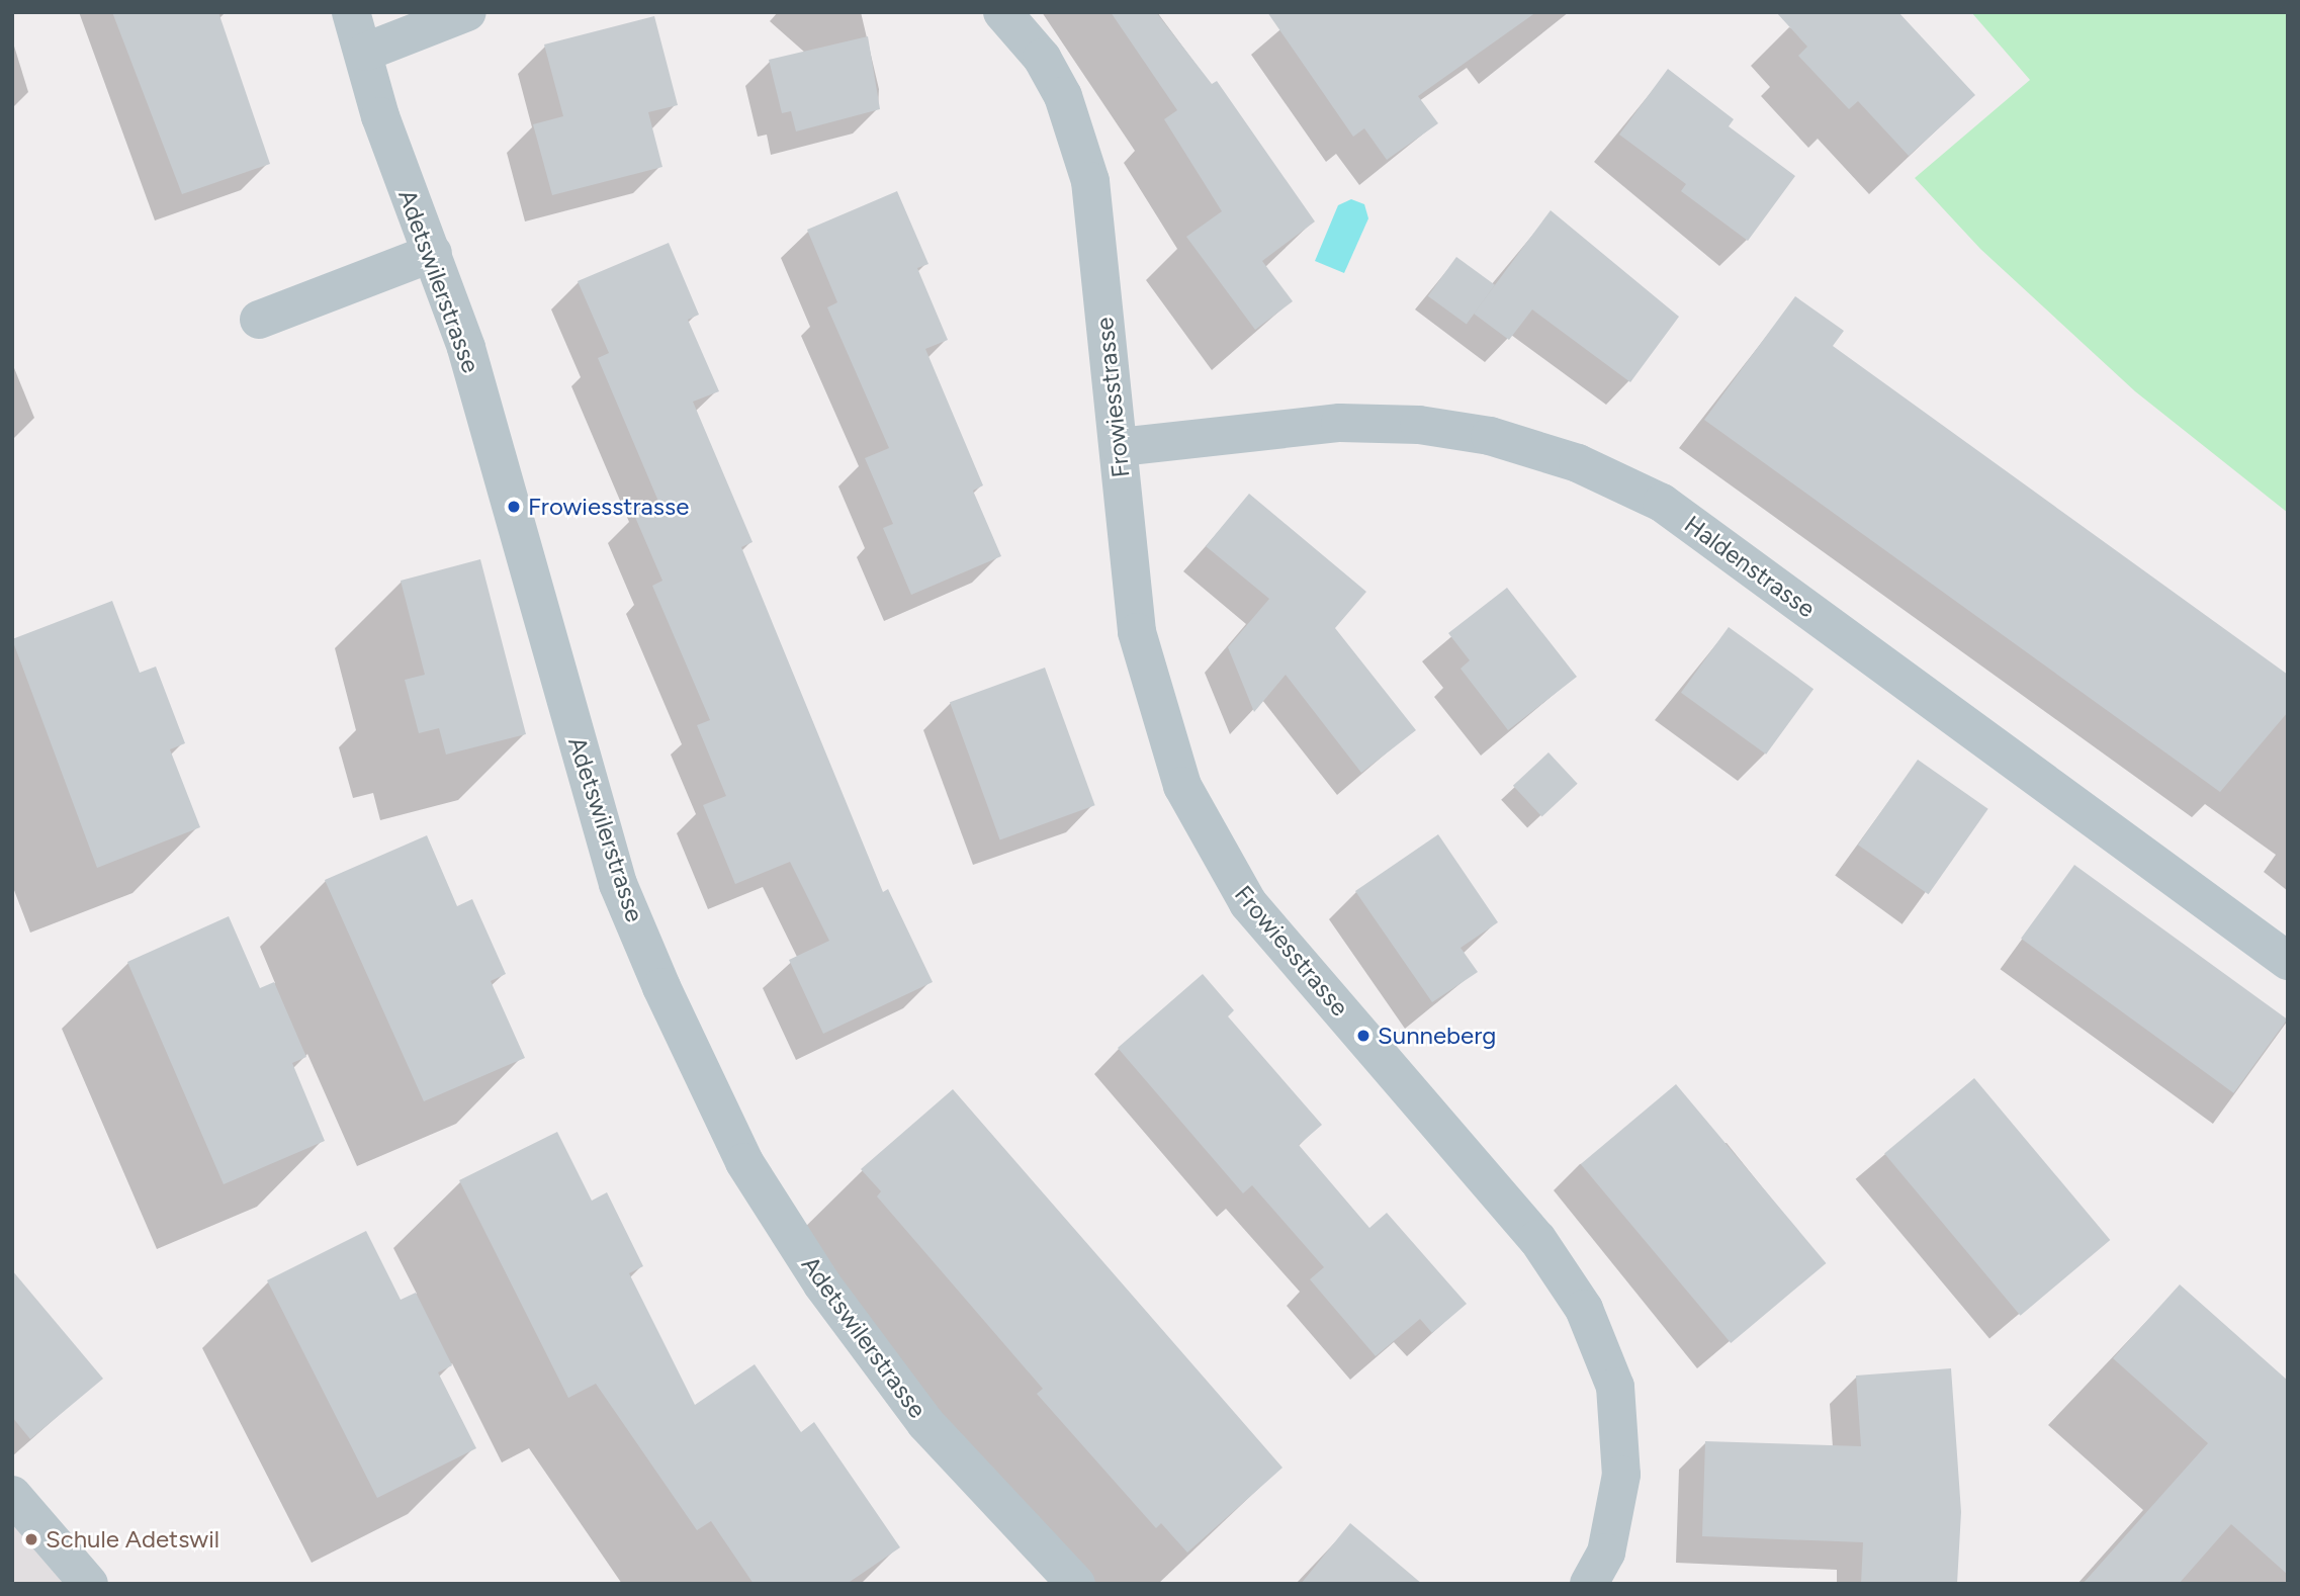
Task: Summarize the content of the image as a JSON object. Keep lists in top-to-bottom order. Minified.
{"streets":{"street":["Adetswilerstrasse","Frowiesstrasse","Haldenstrasse"]},"crossings":[["Frowiesstrasse","Haldenstrasse"]],"places":["Frowiesstrasse","Sunneberg","Schule Adetswil"]}
